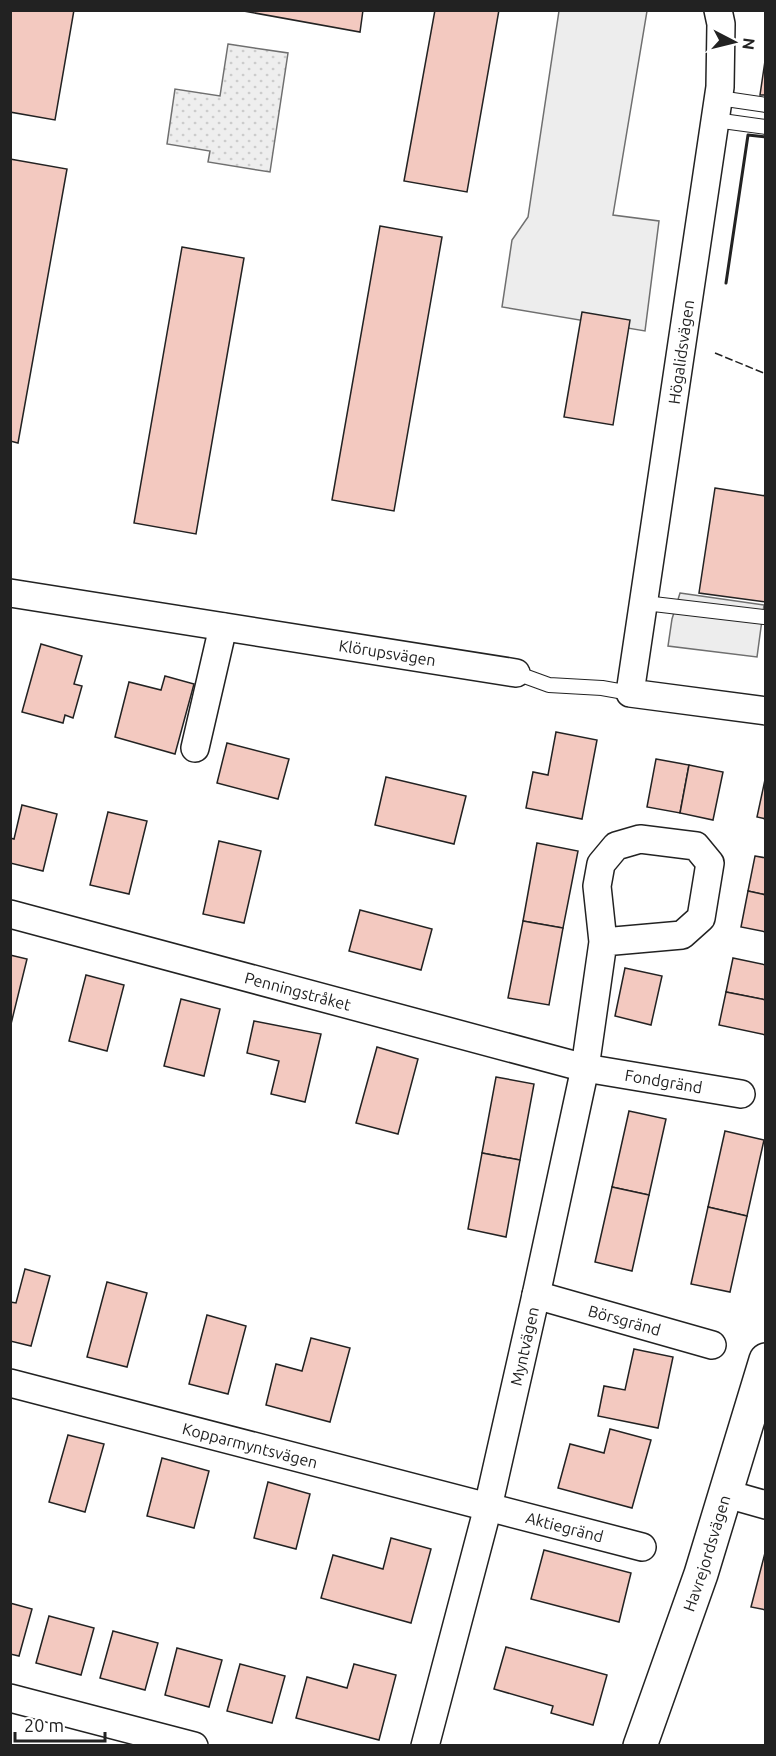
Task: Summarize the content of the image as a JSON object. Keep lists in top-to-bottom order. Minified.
{"streets":{"street":["Högalidsvägen","Klörupsvägen","Penningstråket","Fondgränd","Börsgränd","Myntvägen","Kopparmyntsvägen","Aktiegränd","Havrejordsvägen"]},"crossings":[["Högalidsvägen","Klörupsvägen"],["Penningstråket","Fondgränd"],["Penningstråket","Myntvägen"],["Fondgränd","Myntvägen"],["Börsgränd","Myntvägen"],["Myntvägen","Kopparmyntsvägen"],["Myntvägen","Aktiegränd"],["Kopparmyntsvägen","Aktiegränd"]],"scale_bar":"20 m","north":"right"}
